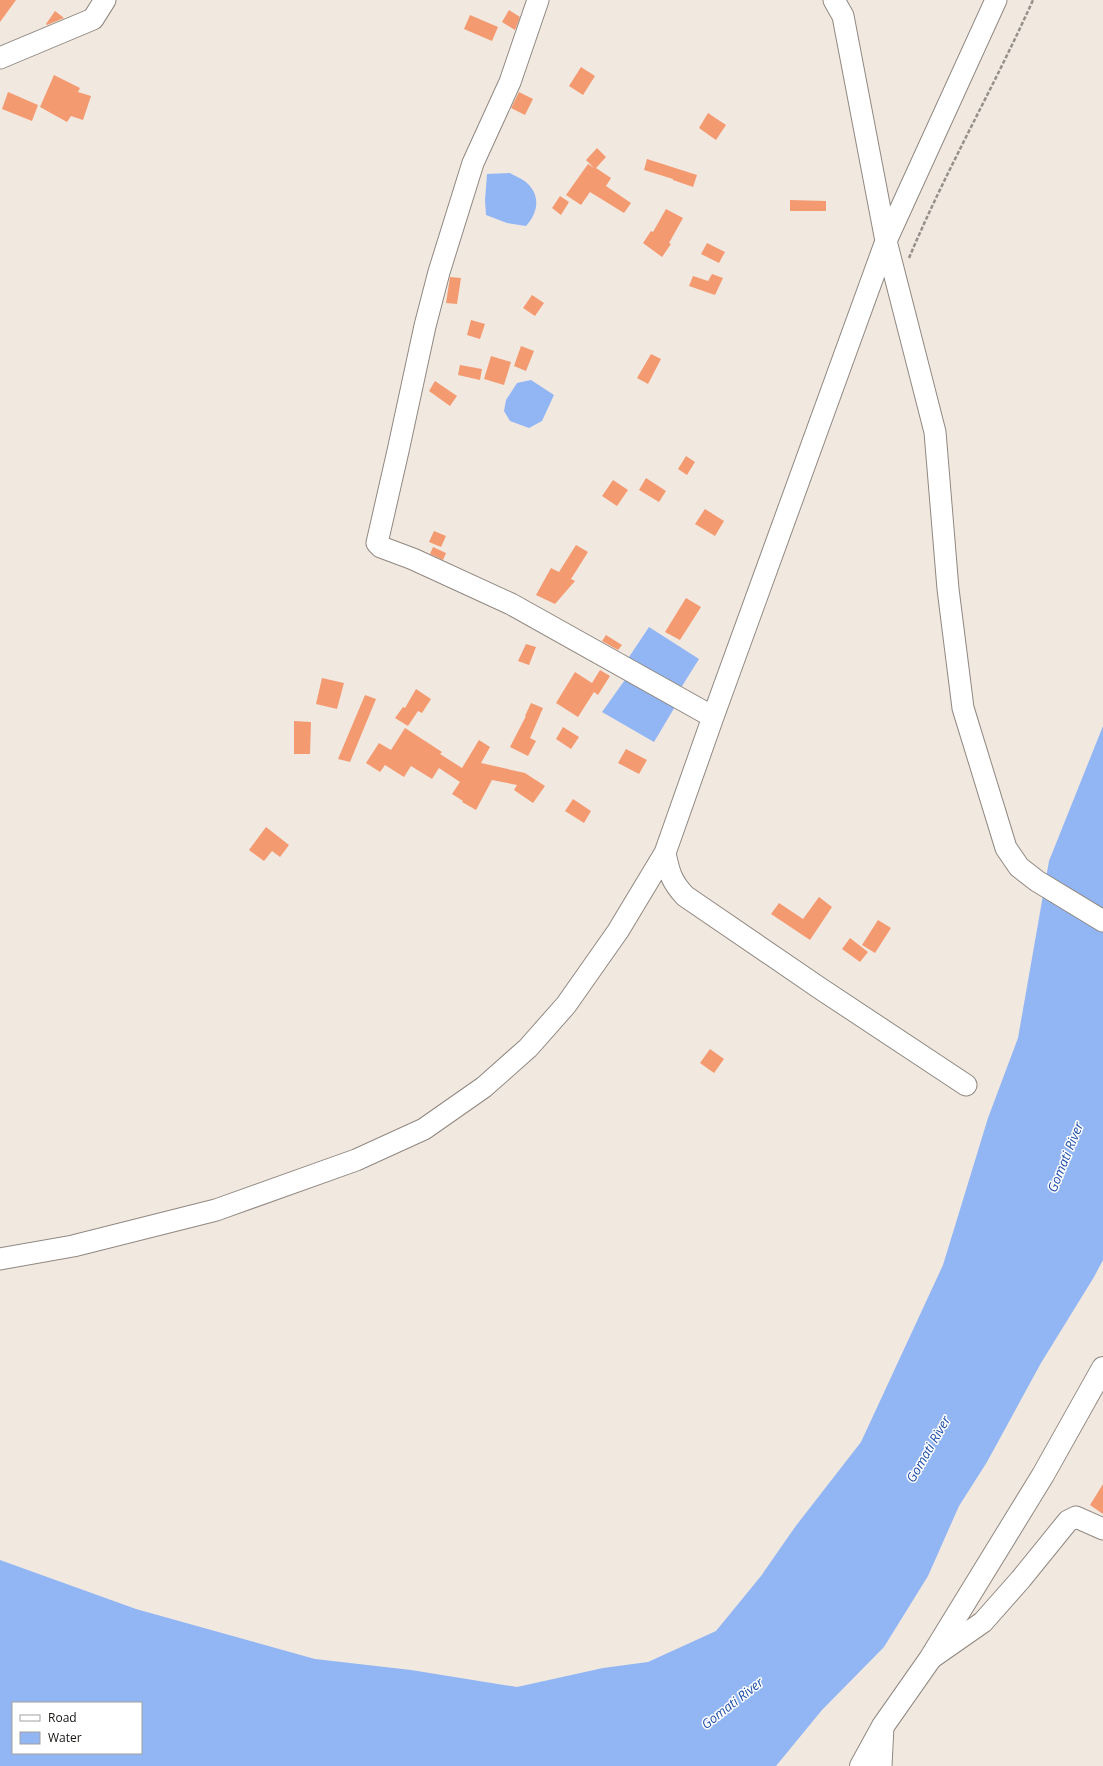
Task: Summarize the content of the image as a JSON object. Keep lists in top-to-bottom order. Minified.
{"water":["Gomati River"],"legend":["Road","Water"]}
